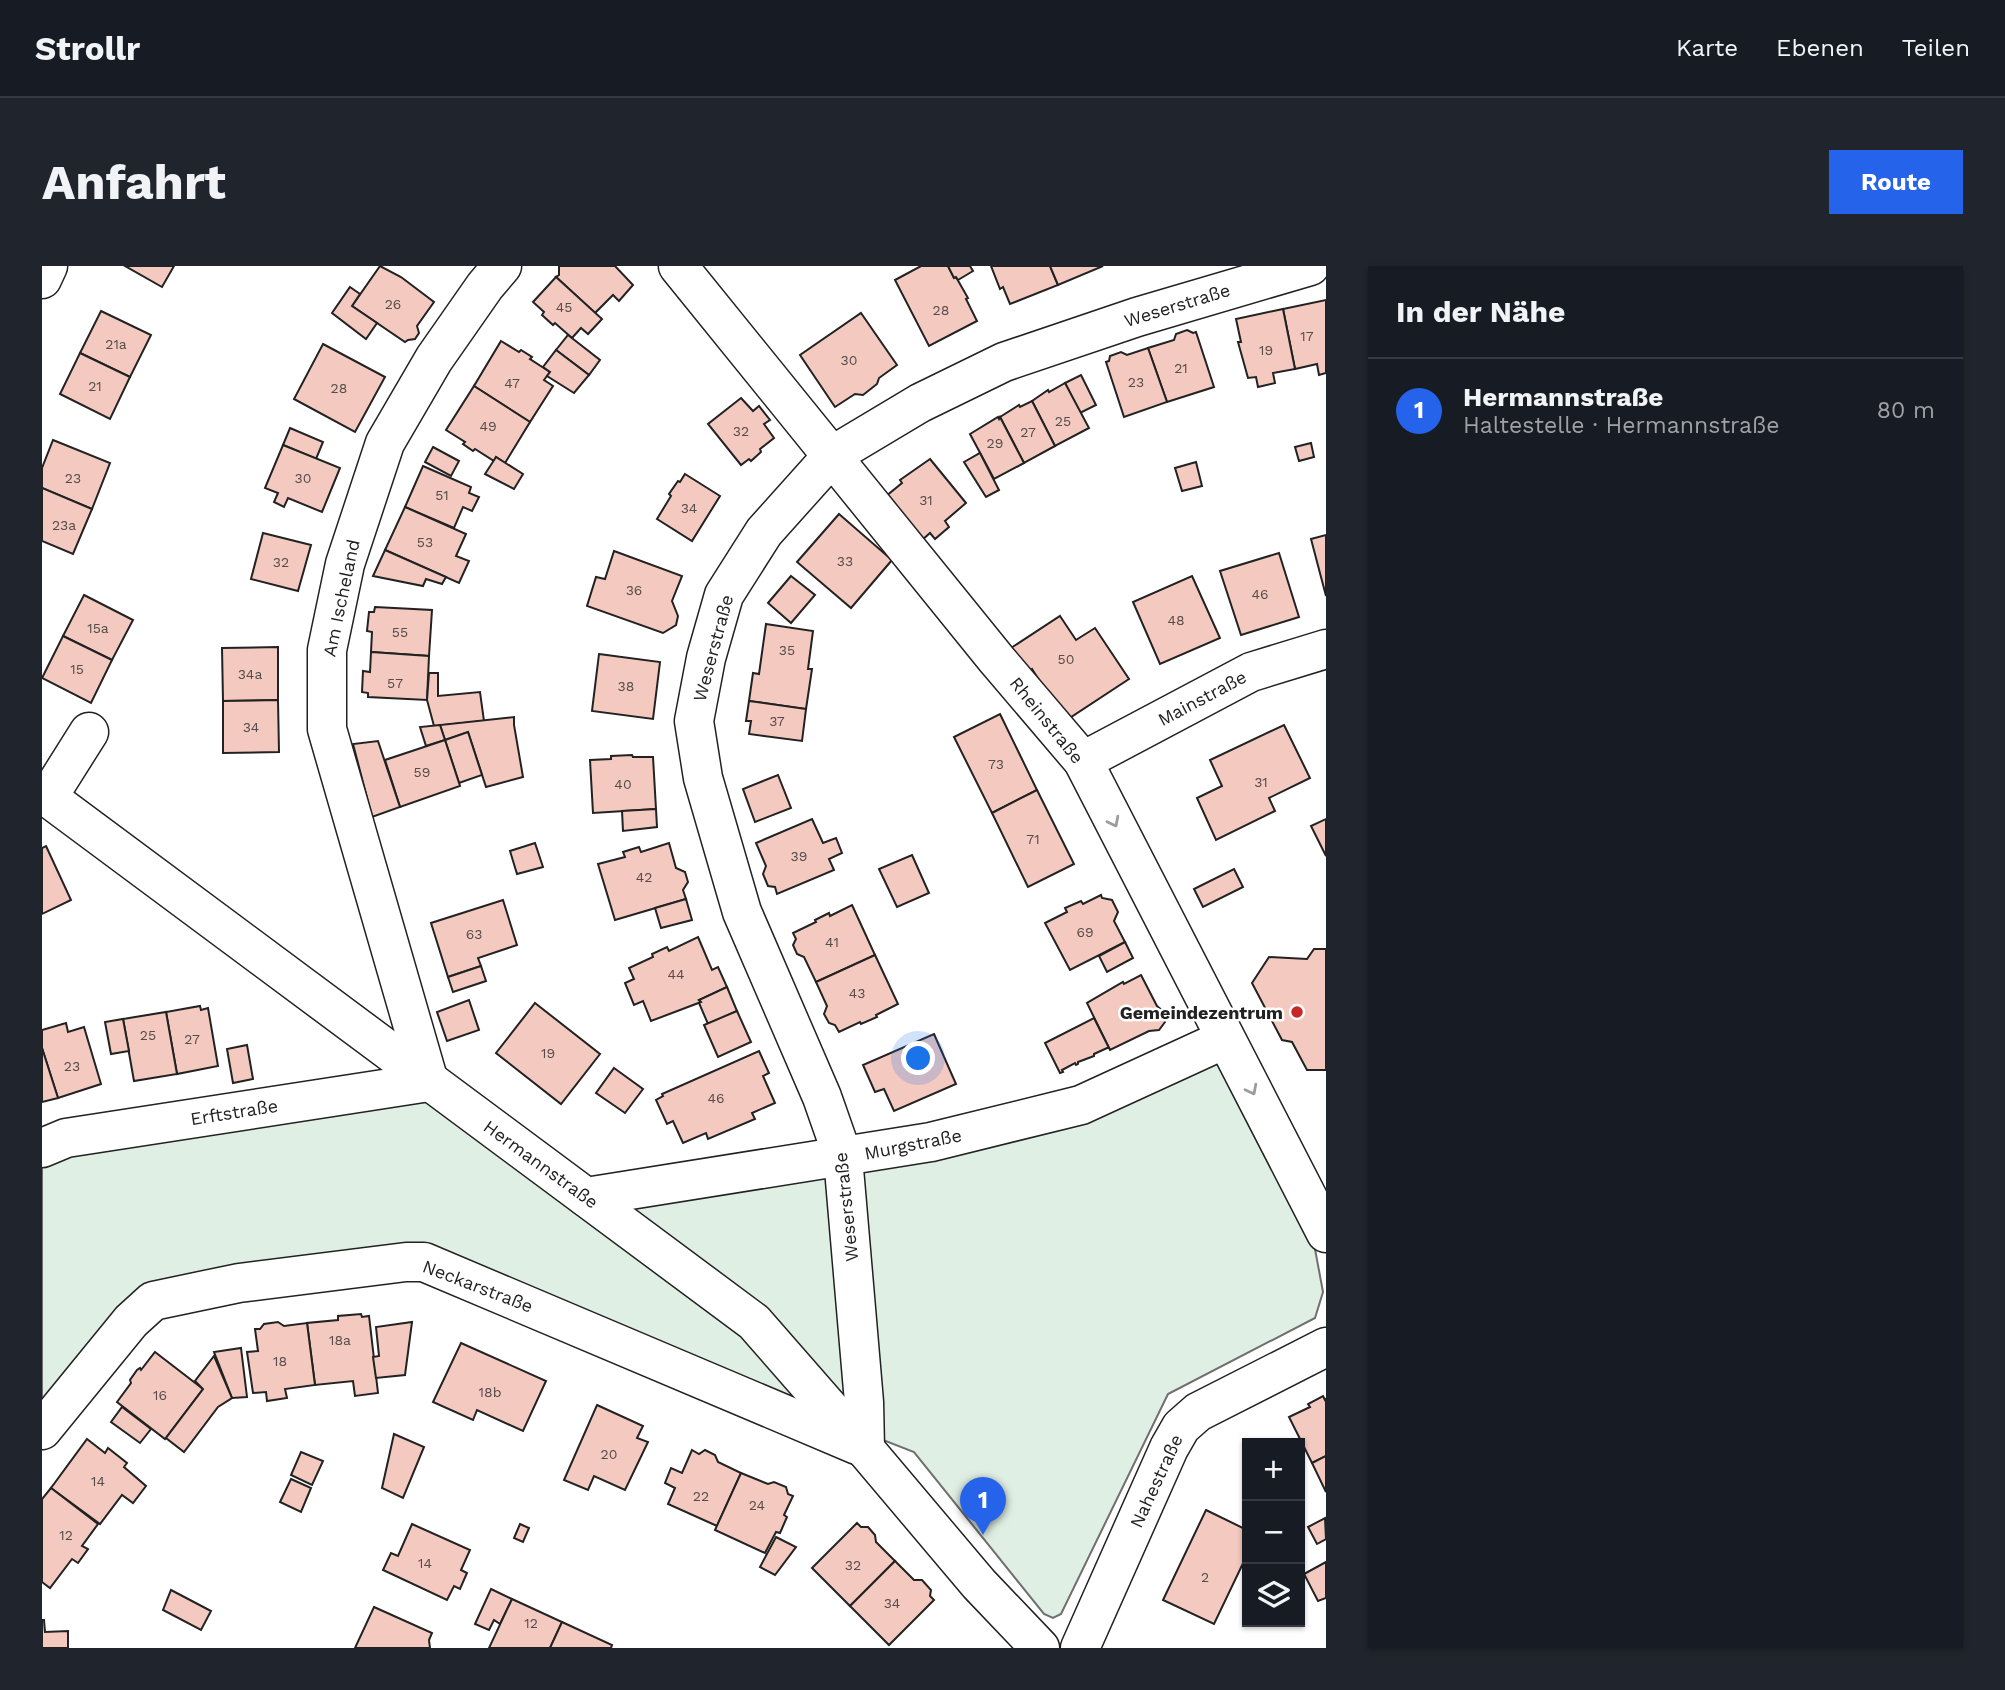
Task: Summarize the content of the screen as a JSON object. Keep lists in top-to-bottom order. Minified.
{"streets":{"street":["Weserstraße","Am Ischeland","Mainstraße","Rheinstraße","Erftstraße","Murgstraße","Hermannstraße","Neckarstraße","Nahestraße"]},"crossings":[["Weserstraße","Rheinstraße"],["Weserstraße","Murgstraße"],["Weserstraße","Hermannstraße"],["Weserstraße","Neckarstraße"],["Am Ischeland","Erftstraße"],["Am Ischeland","Hermannstraße"],["Mainstraße","Rheinstraße"],["Rheinstraße","Murgstraße"],["Erftstraße","Hermannstraße"],["Murgstraße","Hermannstraße"],["Hermannstraße","Neckarstraße"]],"one_way":["Rheinstraße"],"places":["Gemeindezentrum"],"house_numbers":["26","45","28","17","21a","19","30","21","23","47","21","28","25","49","32","27","29","23","30","51","31","34","23a","53","33","32","36","46","48","15a","55","35","50","15","34a","57","38","37","34","73","59","31","40","71","39","42","69","63","41","44","43","25","27","19","23","46","18a","18","18b","16","20","14","22","24","12","14","32","2","34","12"],"page":{"header":"Strollr","nav":["Karte","Ebenen","Teilen"],"buttons":"Route","title":"Anfahrt","heading":"In der Nähe","list":[{"mark":"1","name":"Hermannstraße","note":"Haltestelle · Hermannstraße","value":"80 m"}],"map_buttons":["+","−"],"pins":"1"}}
